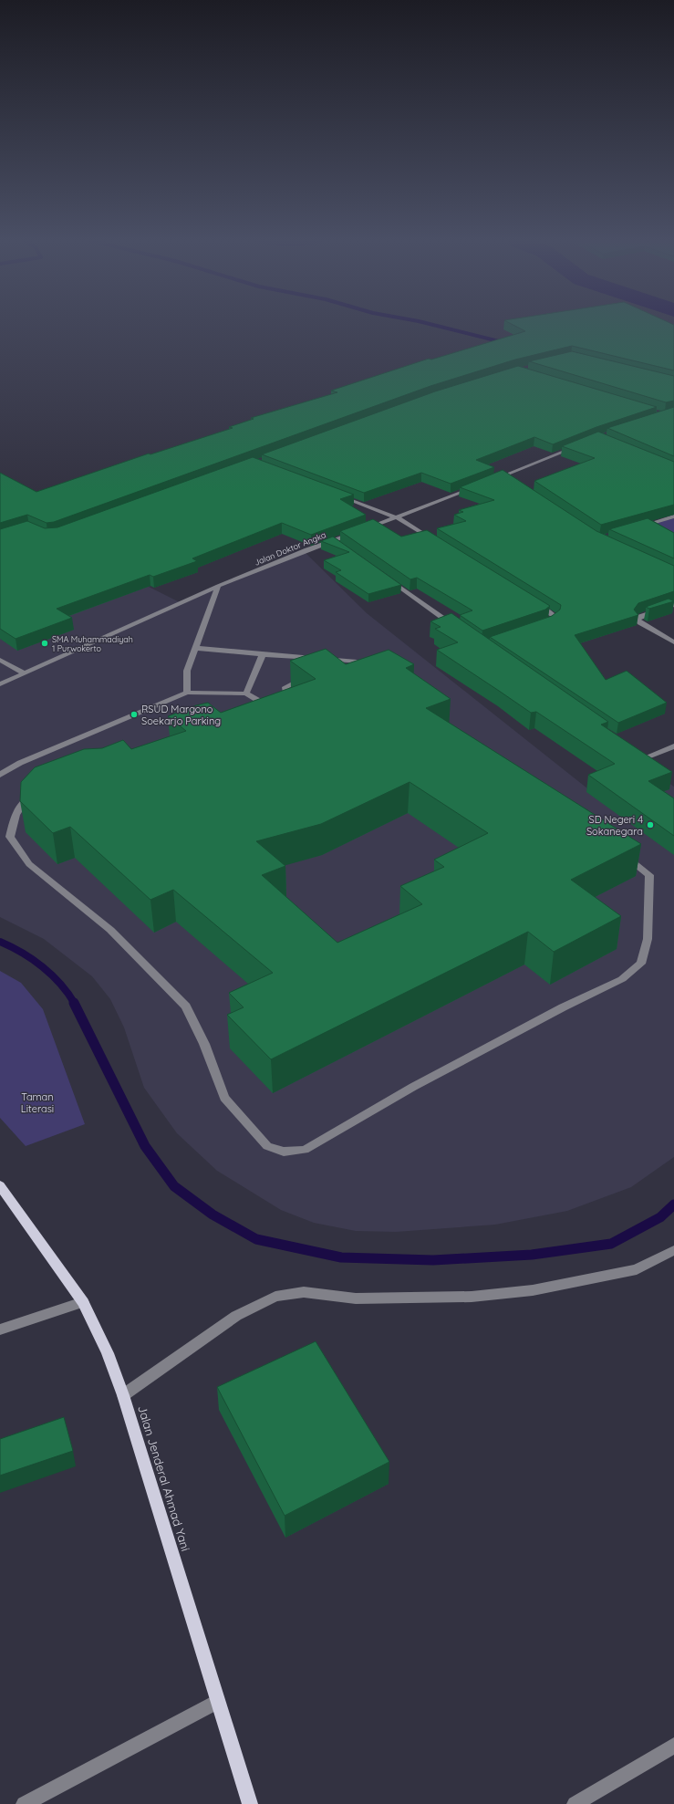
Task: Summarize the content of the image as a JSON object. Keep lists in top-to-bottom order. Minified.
{"streets":{"main road":["Jalan Jenderal Ahmad Yani"],"street":["Jalan Doktor Angka"]},"parks":["Taman Literasi"],"places":["SMA Muhammadiyah 1 Purwokerto","RSUD Margono Soekarjo Parking","SD Negeri 4 Sokanegara"]}
